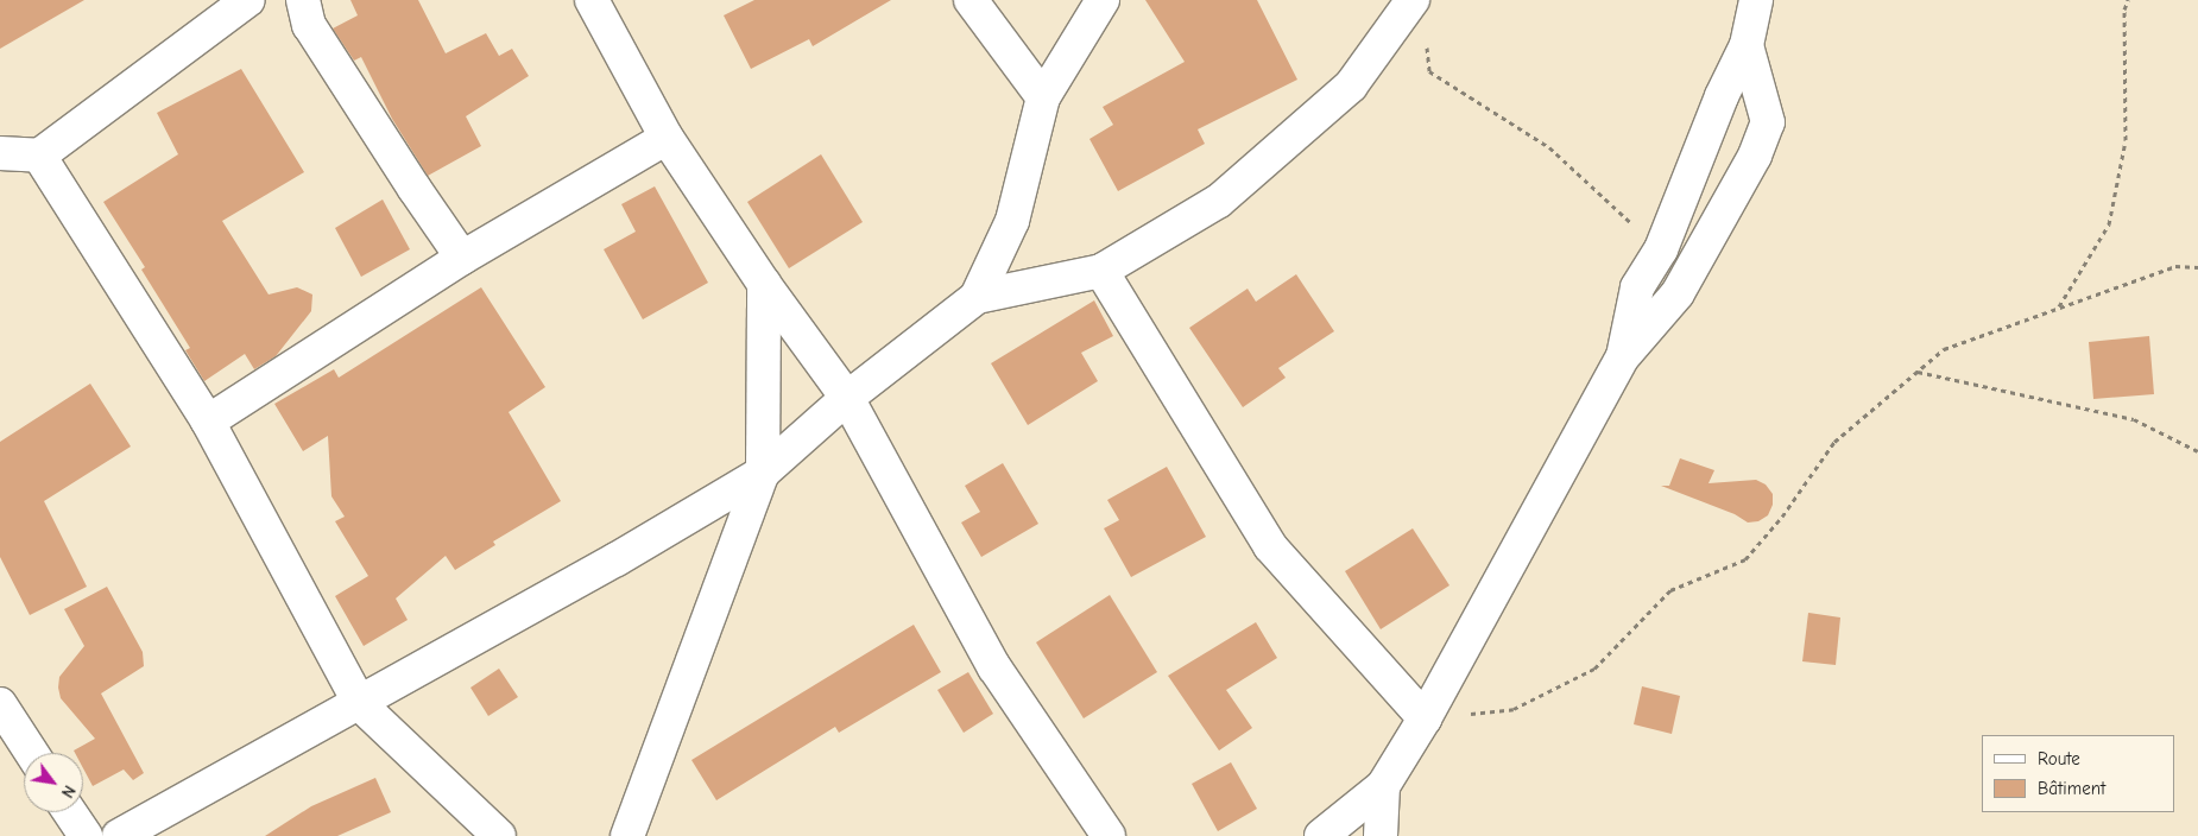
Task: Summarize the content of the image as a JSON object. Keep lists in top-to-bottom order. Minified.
{"legend":["Route","Bâtiment"],"north":"bottom right"}
